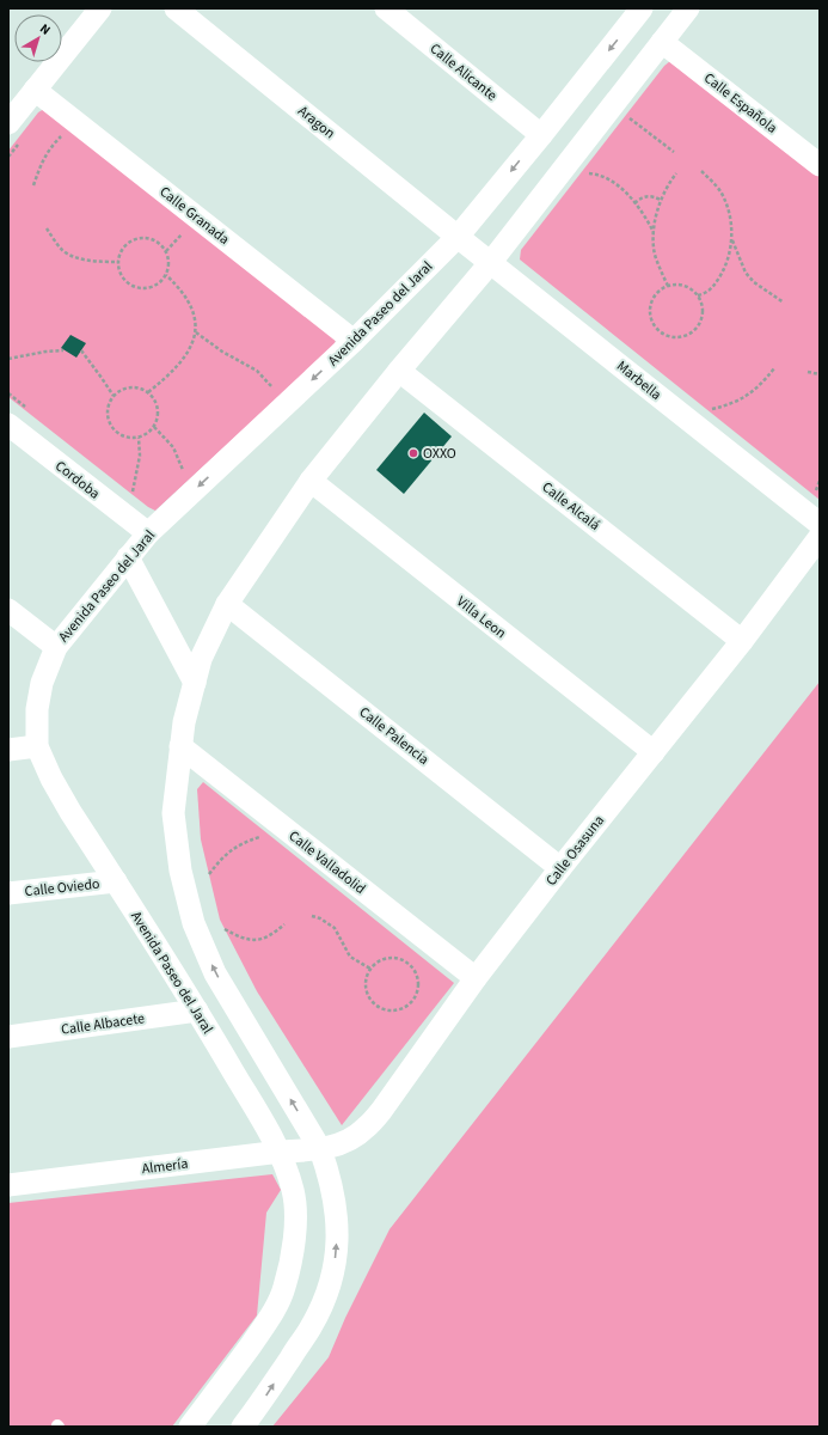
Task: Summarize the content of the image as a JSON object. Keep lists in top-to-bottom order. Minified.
{"streets":{"street":["Calle Alicante","Calle Española","Aragon","Calle Granada","Avenida Paseo del Jaral","Marbella","Cordoba","Calle Alcalá","Villa Leon","Calle Palencia","Calle Osasuna","Calle Valladolid","Calle Oviedo","Calle Albacete","Almería"]},"crossings":[["Calle Alicante","Avenida Paseo del Jaral"],["Aragon","Avenida Paseo del Jaral"],["Aragon","Marbella"],["Calle Granada","Avenida Paseo del Jaral"],["Avenida Paseo del Jaral","Marbella"],["Avenida Paseo del Jaral","Cordoba"],["Avenida Paseo del Jaral","Calle Oviedo"],["Avenida Paseo del Jaral","Calle Albacete"],["Avenida Paseo del Jaral","Almería"],["Calle Alcalá","Calle Osasuna"],["Villa Leon","Calle Osasuna"],["Calle Palencia","Calle Osasuna"],["Calle Osasuna","Calle Valladolid"],["Calle Osasuna","Almería"]],"places":["OXXO"],"north":"top right"}
